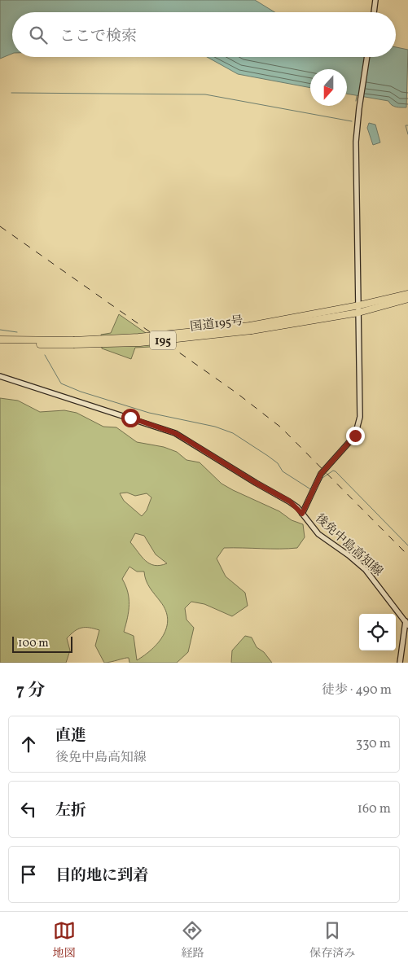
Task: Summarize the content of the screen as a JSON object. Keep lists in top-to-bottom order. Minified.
{"streets":{"highway":["国道195号","195"],"main road":["後免中島高知線"]},"scale_bar":"100 m","north":"bottom","page":{"search":"ここで検索","scale":"100 m","heading":["7 分","徒歩 · 490 m"],"list":[["直進","後免中島高知線","330 m"],["左折","160 m"],"目的地に到着"],"nav":["地図","経路","保存済み"]}}
